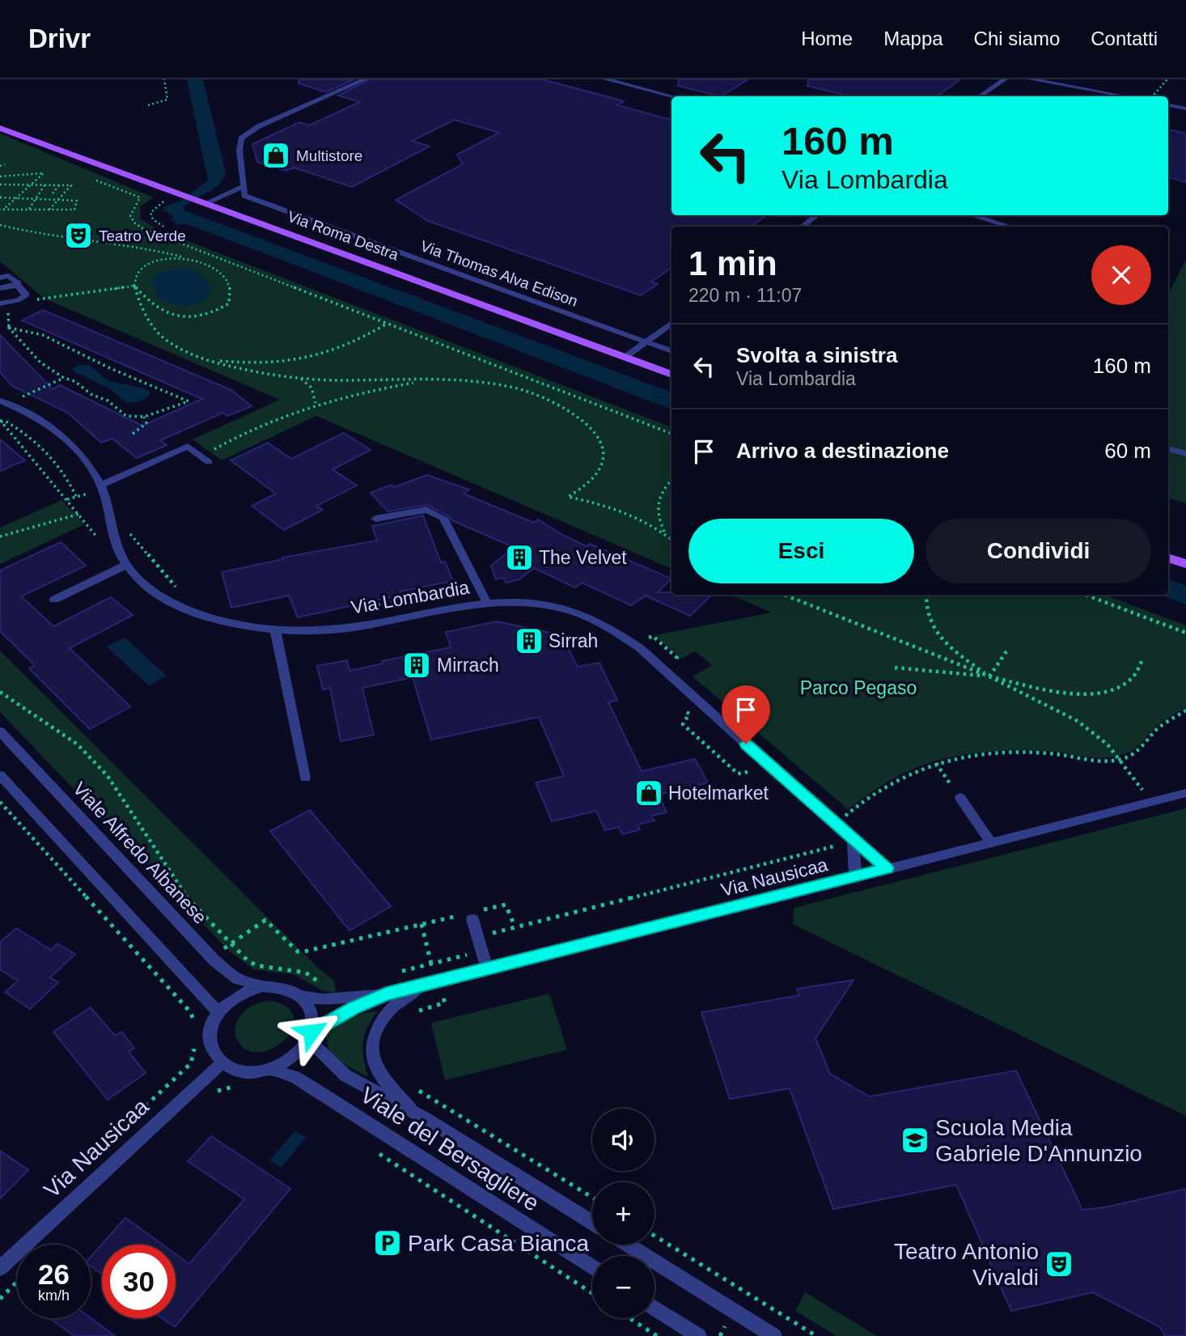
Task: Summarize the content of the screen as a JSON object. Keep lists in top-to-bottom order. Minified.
{"streets":{"main road":["Via Roma Destra"],"street":["Via Thomas Alva Edison","Via Lombardia","Viale Alfredo Albanese","Via Nausicaa","Viale del Bersagliere"]},"crossings":[["Via Lombardia","Via Nausicaa"],["Viale Alfredo Albanese","Via Nausicaa"],["Viale Alfredo Albanese","Viale del Bersagliere"],["Via Nausicaa","Viale del Bersagliere"]],"parks":["Parco Pegaso"],"places":{"shop":["Multistore","Hotelmarket"],"theatre":["Teatro Verde","Teatro Antonio Vivaldi"],"building":["The Velvet","Sirrah","Mirrach"],"school or university":["Scuola Media Gabriele D'Annunzio"],"parking":["Park Casa Bianca"]},"page":{"header":"Drivr","nav":["Home","Mappa","Chi siamo","Contatti"],"turn":["160 m","Via Lombardia"],"heading":["1 min","220 m · 11:07"],"list":[{"name":"Svolta a sinistra","note":"Via Lombardia","value":"160 m"},{"name":"Arrivo a destinazione","value":"60 m"}],"buttons":["Esci","Condividi"],"map_buttons":["+","−"],"speed":"26 km/h","limit":"30"}}
